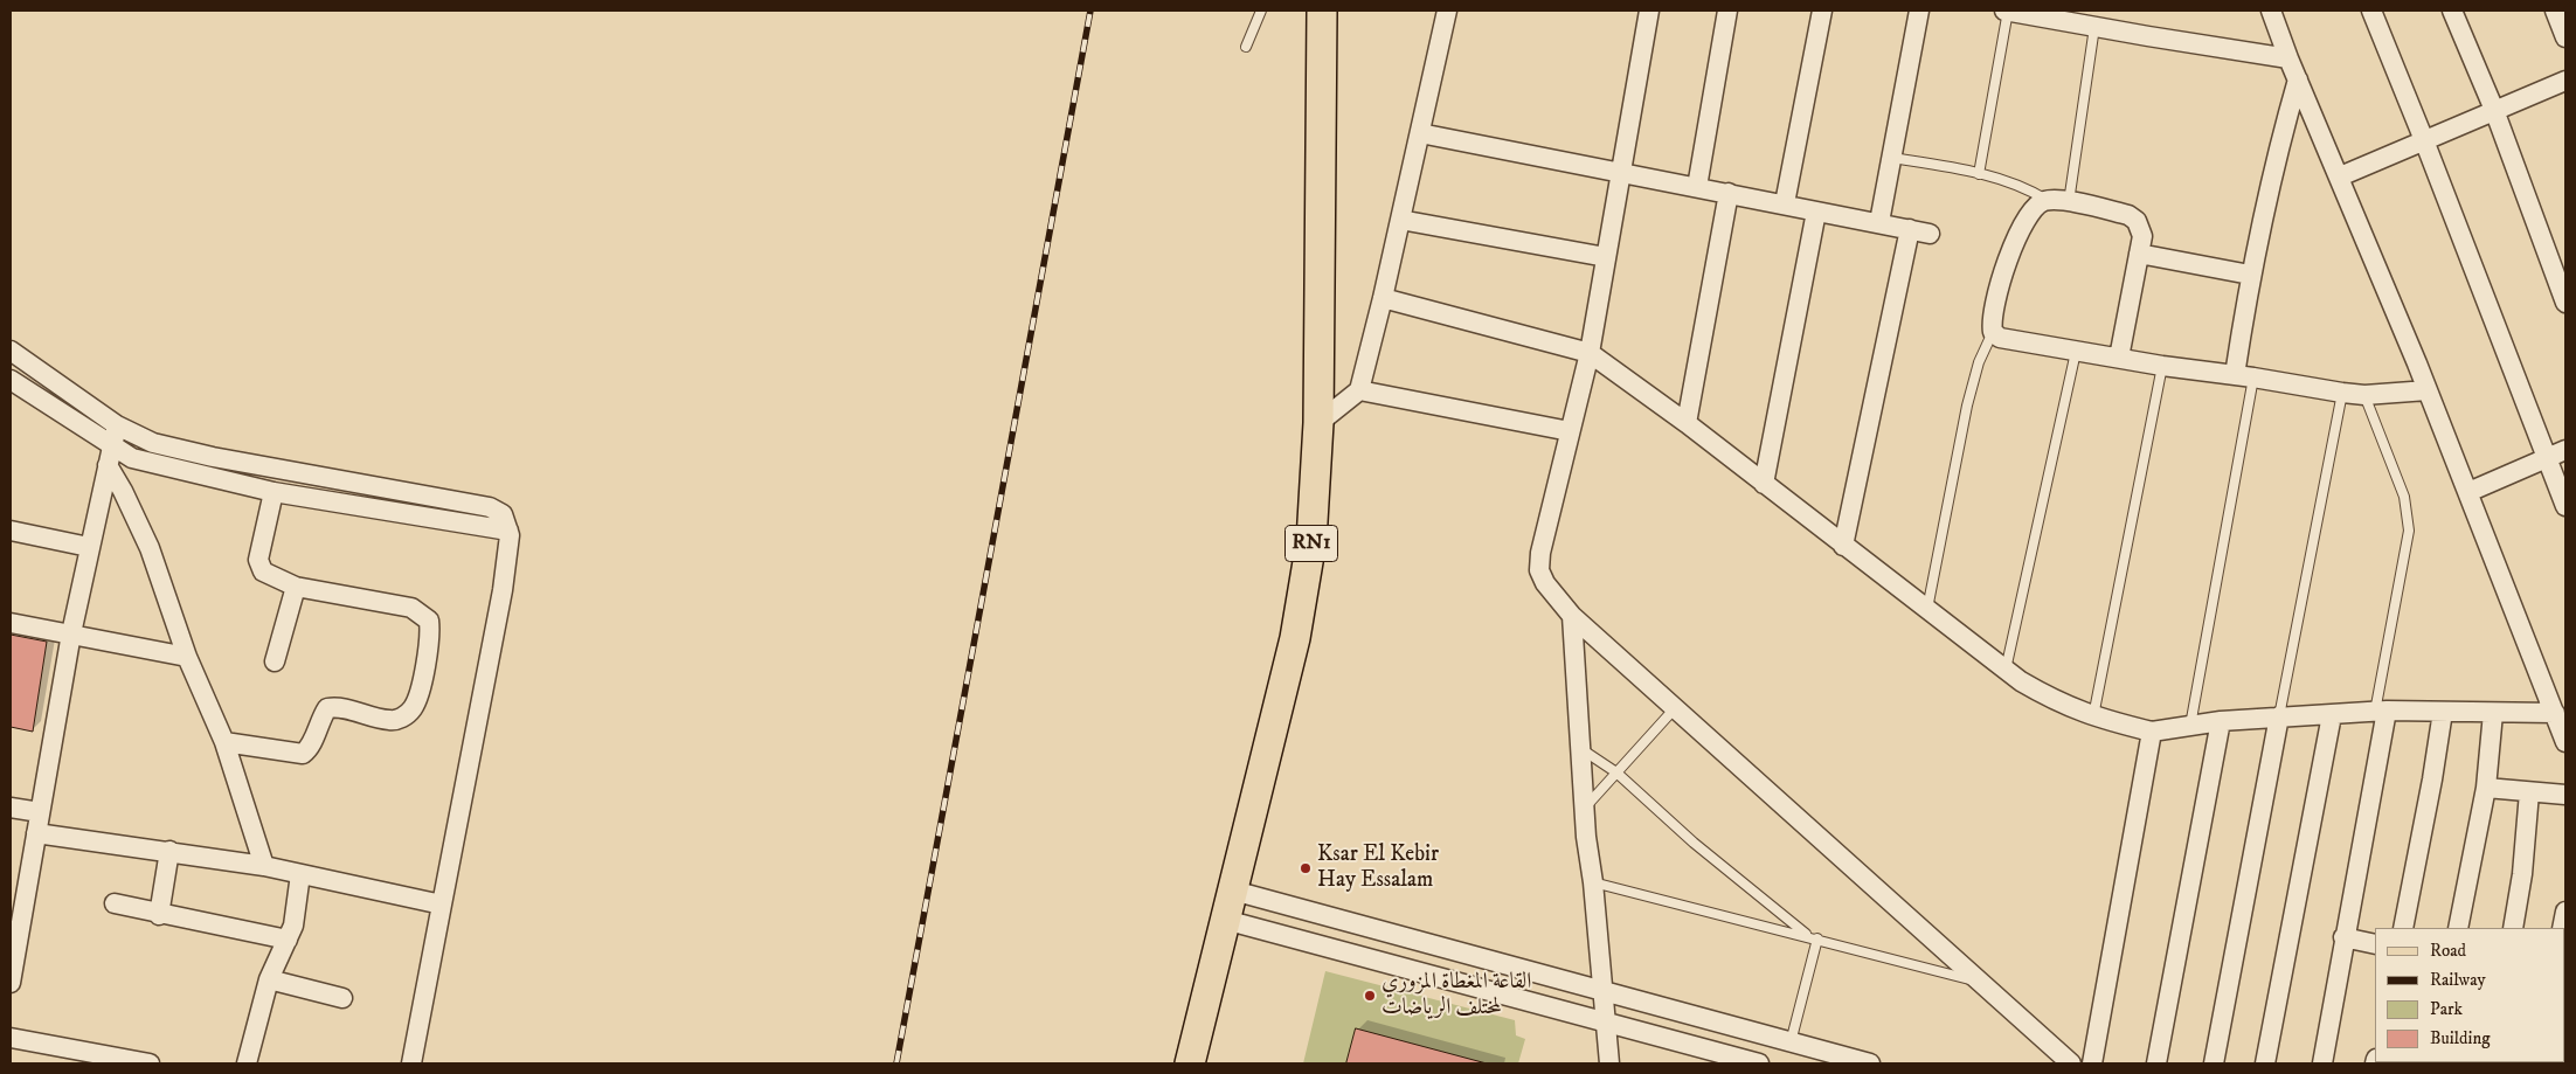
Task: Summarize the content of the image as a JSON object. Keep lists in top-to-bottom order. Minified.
{"streets":{"main road":["RN1"]},"places":["Ksar El Kebir Hay Essalam","القاعة المغطاة المزوري لمختلف الرياضات"],"legend":["Road","Railway","Park","Building"]}
